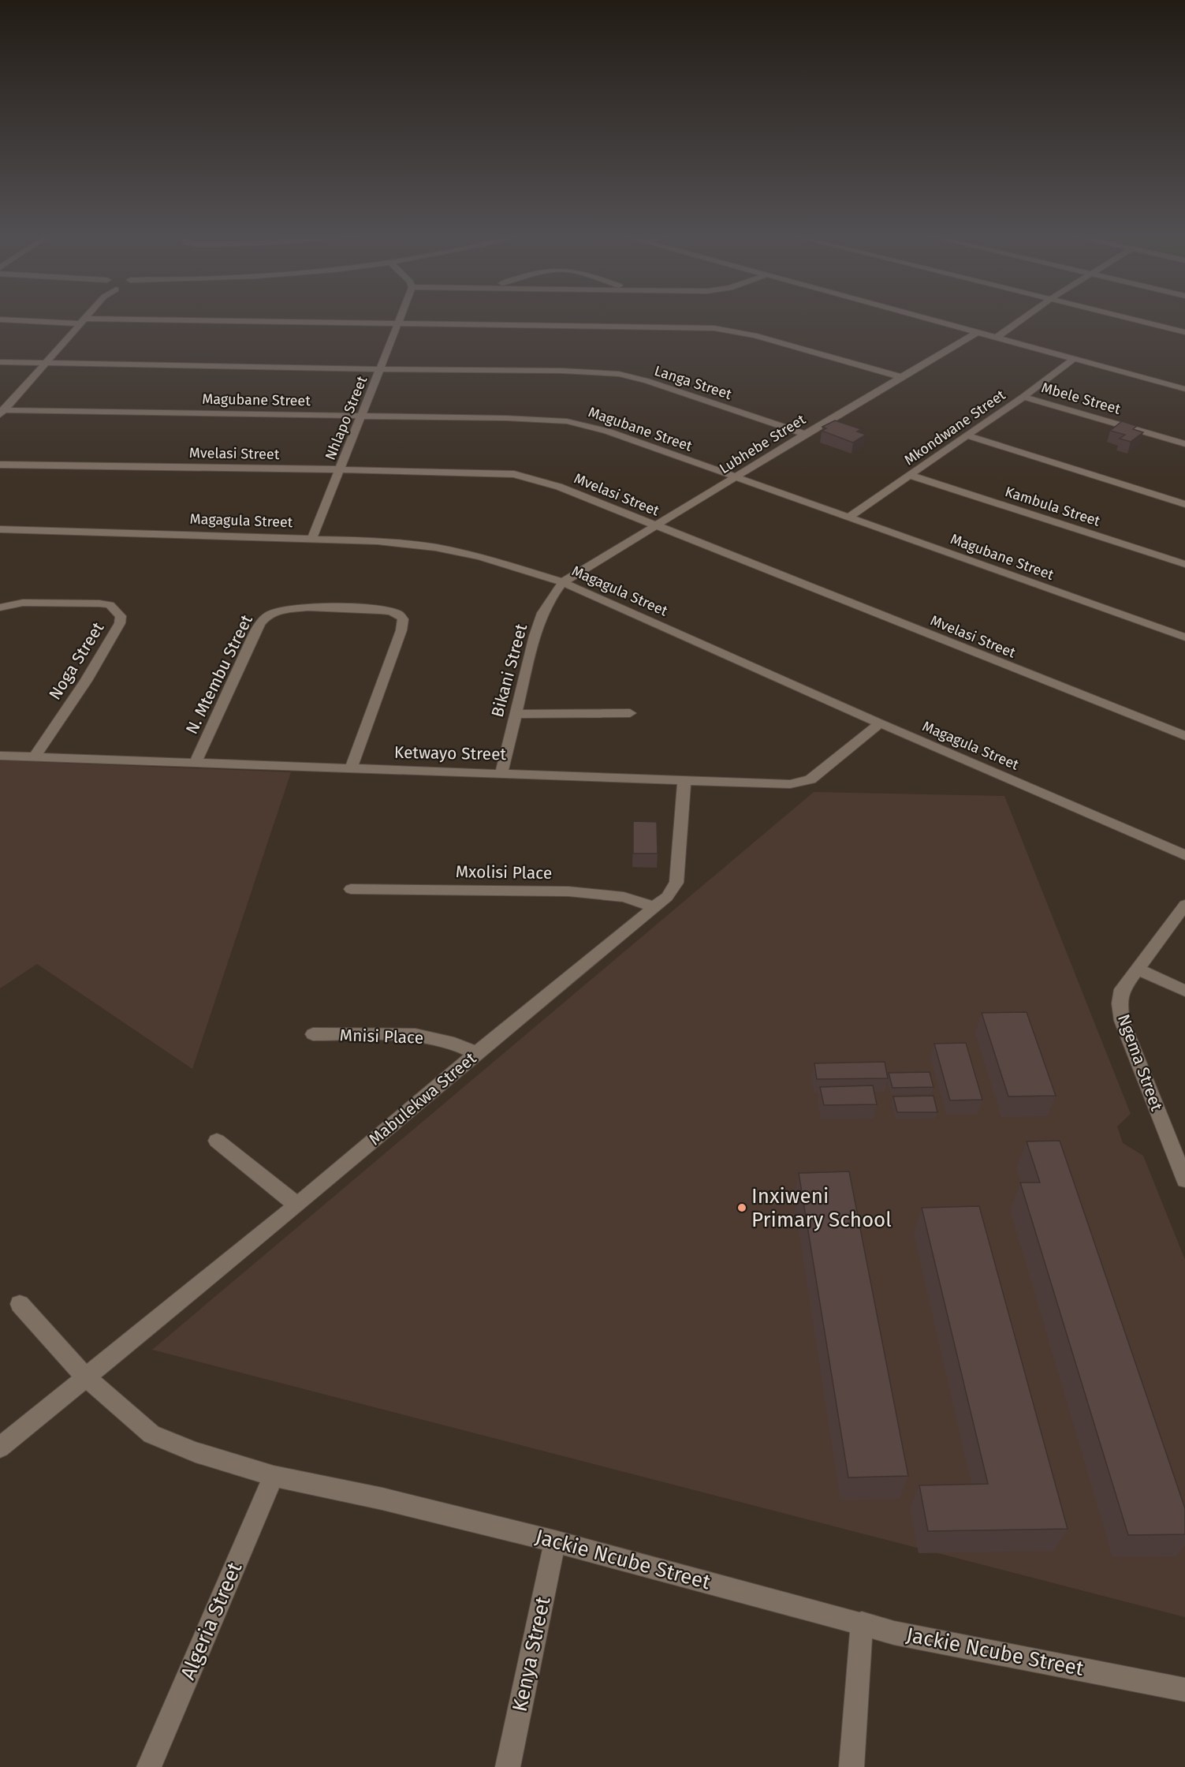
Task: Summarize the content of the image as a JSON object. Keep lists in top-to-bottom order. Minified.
{"streets":{"street":["Langa Street","Mbele Street","Magubane Street","Nhlapo Street","Mkondwane Street","Lubhebe Street","Mvelasi Street","Kambula Street","Magagula Street","Noga Street","Bikani Street","N. Mtembu Street","Ketwayo Street","Mxolisi Place","Mnisi Place","Ngema Street","Mabulekwa Street","Jackie Ncube Street","Algeria Street","Kenya Street"]},"crossings":[["Langa Street","Nhlapo Street"],["Langa Street","Lubhebe Street"],["Mbele Street","Mkondwane Street"],["Magubane Street","Nhlapo Street"],["Magubane Street","Mkondwane Street"],["Magubane Street","Lubhebe Street"],["Nhlapo Street","Mvelasi Street"],["Nhlapo Street","Magagula Street"],["Mkondwane Street","Kambula Street"],["Lubhebe Street","Mvelasi Street"],["Lubhebe Street","Magagula Street"],["Lubhebe Street","Bikani Street"],["Magagula Street","Bikani Street"],["Magagula Street","Ketwayo Street"],["Noga Street","Ketwayo Street"],["Bikani Street","Ketwayo Street"],["N. Mtembu Street","Ketwayo Street"],["Ketwayo Street","Mabulekwa Street"],["Mxolisi Place","Mabulekwa Street"],["Mnisi Place","Mabulekwa Street"],["Mabulekwa Street","Jackie Ncube Street"],["Jackie Ncube Street","Algeria Street"],["Jackie Ncube Street","Kenya Street"]],"places":["Inxiweni Primary School"]}
